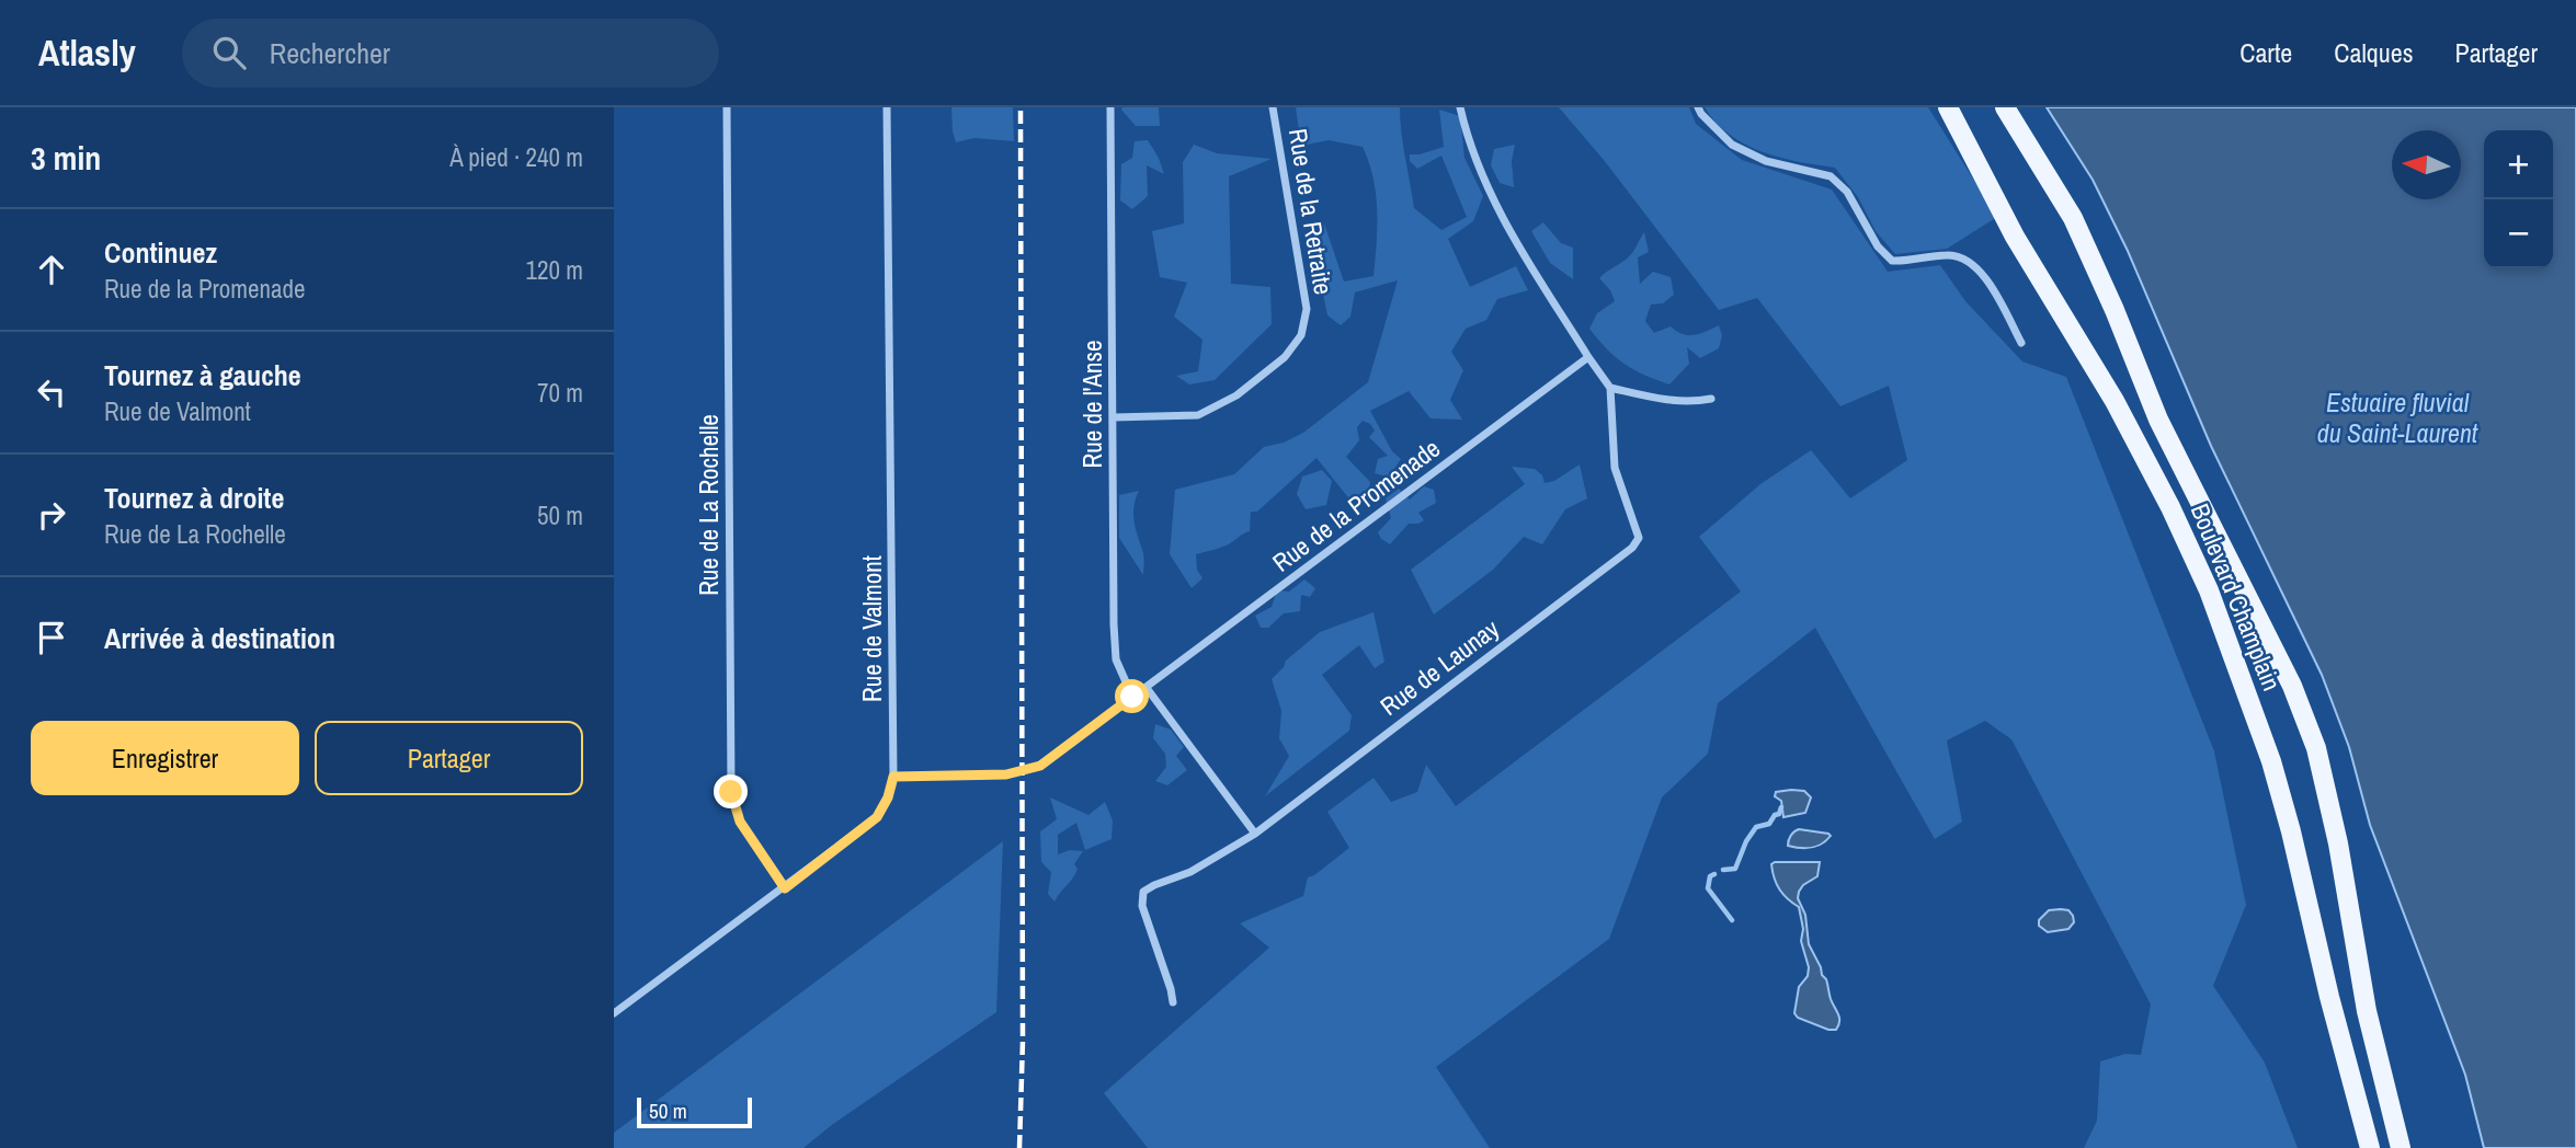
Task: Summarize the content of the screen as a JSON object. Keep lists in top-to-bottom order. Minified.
{"streets":{"main road":["Boulevard Champlain"],"street":["Rue de la Retraite","Rue de l'Anse","Rue de La Rochelle","Rue de la Promenade","Rue de Valmont","Rue de Launay"]},"crossings":[["Rue de la Retraite","Rue de l'Anse"],["Rue de l'Anse","Rue de la Promenade"],["Rue de La Rochelle","Rue de Valmont"],["Rue de la Promenade","Rue de Valmont"]],"water":["Estuaire fluvial du Saint-Laurent"],"scale_bar":"50 m","north":"left","page":{"header":"Atlasly","search":"Rechercher","nav":["Carte","Calques","Partager"],"heading":["3 min","À pied · 240 m"],"map_buttons":["+","−"],"list":[["Continuez","Rue de la Promenade","120 m"],["Tournez à gauche","Rue de Valmont","70 m"],["Tournez à droite","Rue de La Rochelle","50 m"],"Arrivée à destination"],"buttons":["Enregistrer","Partager"],"scale":"50 m"}}
